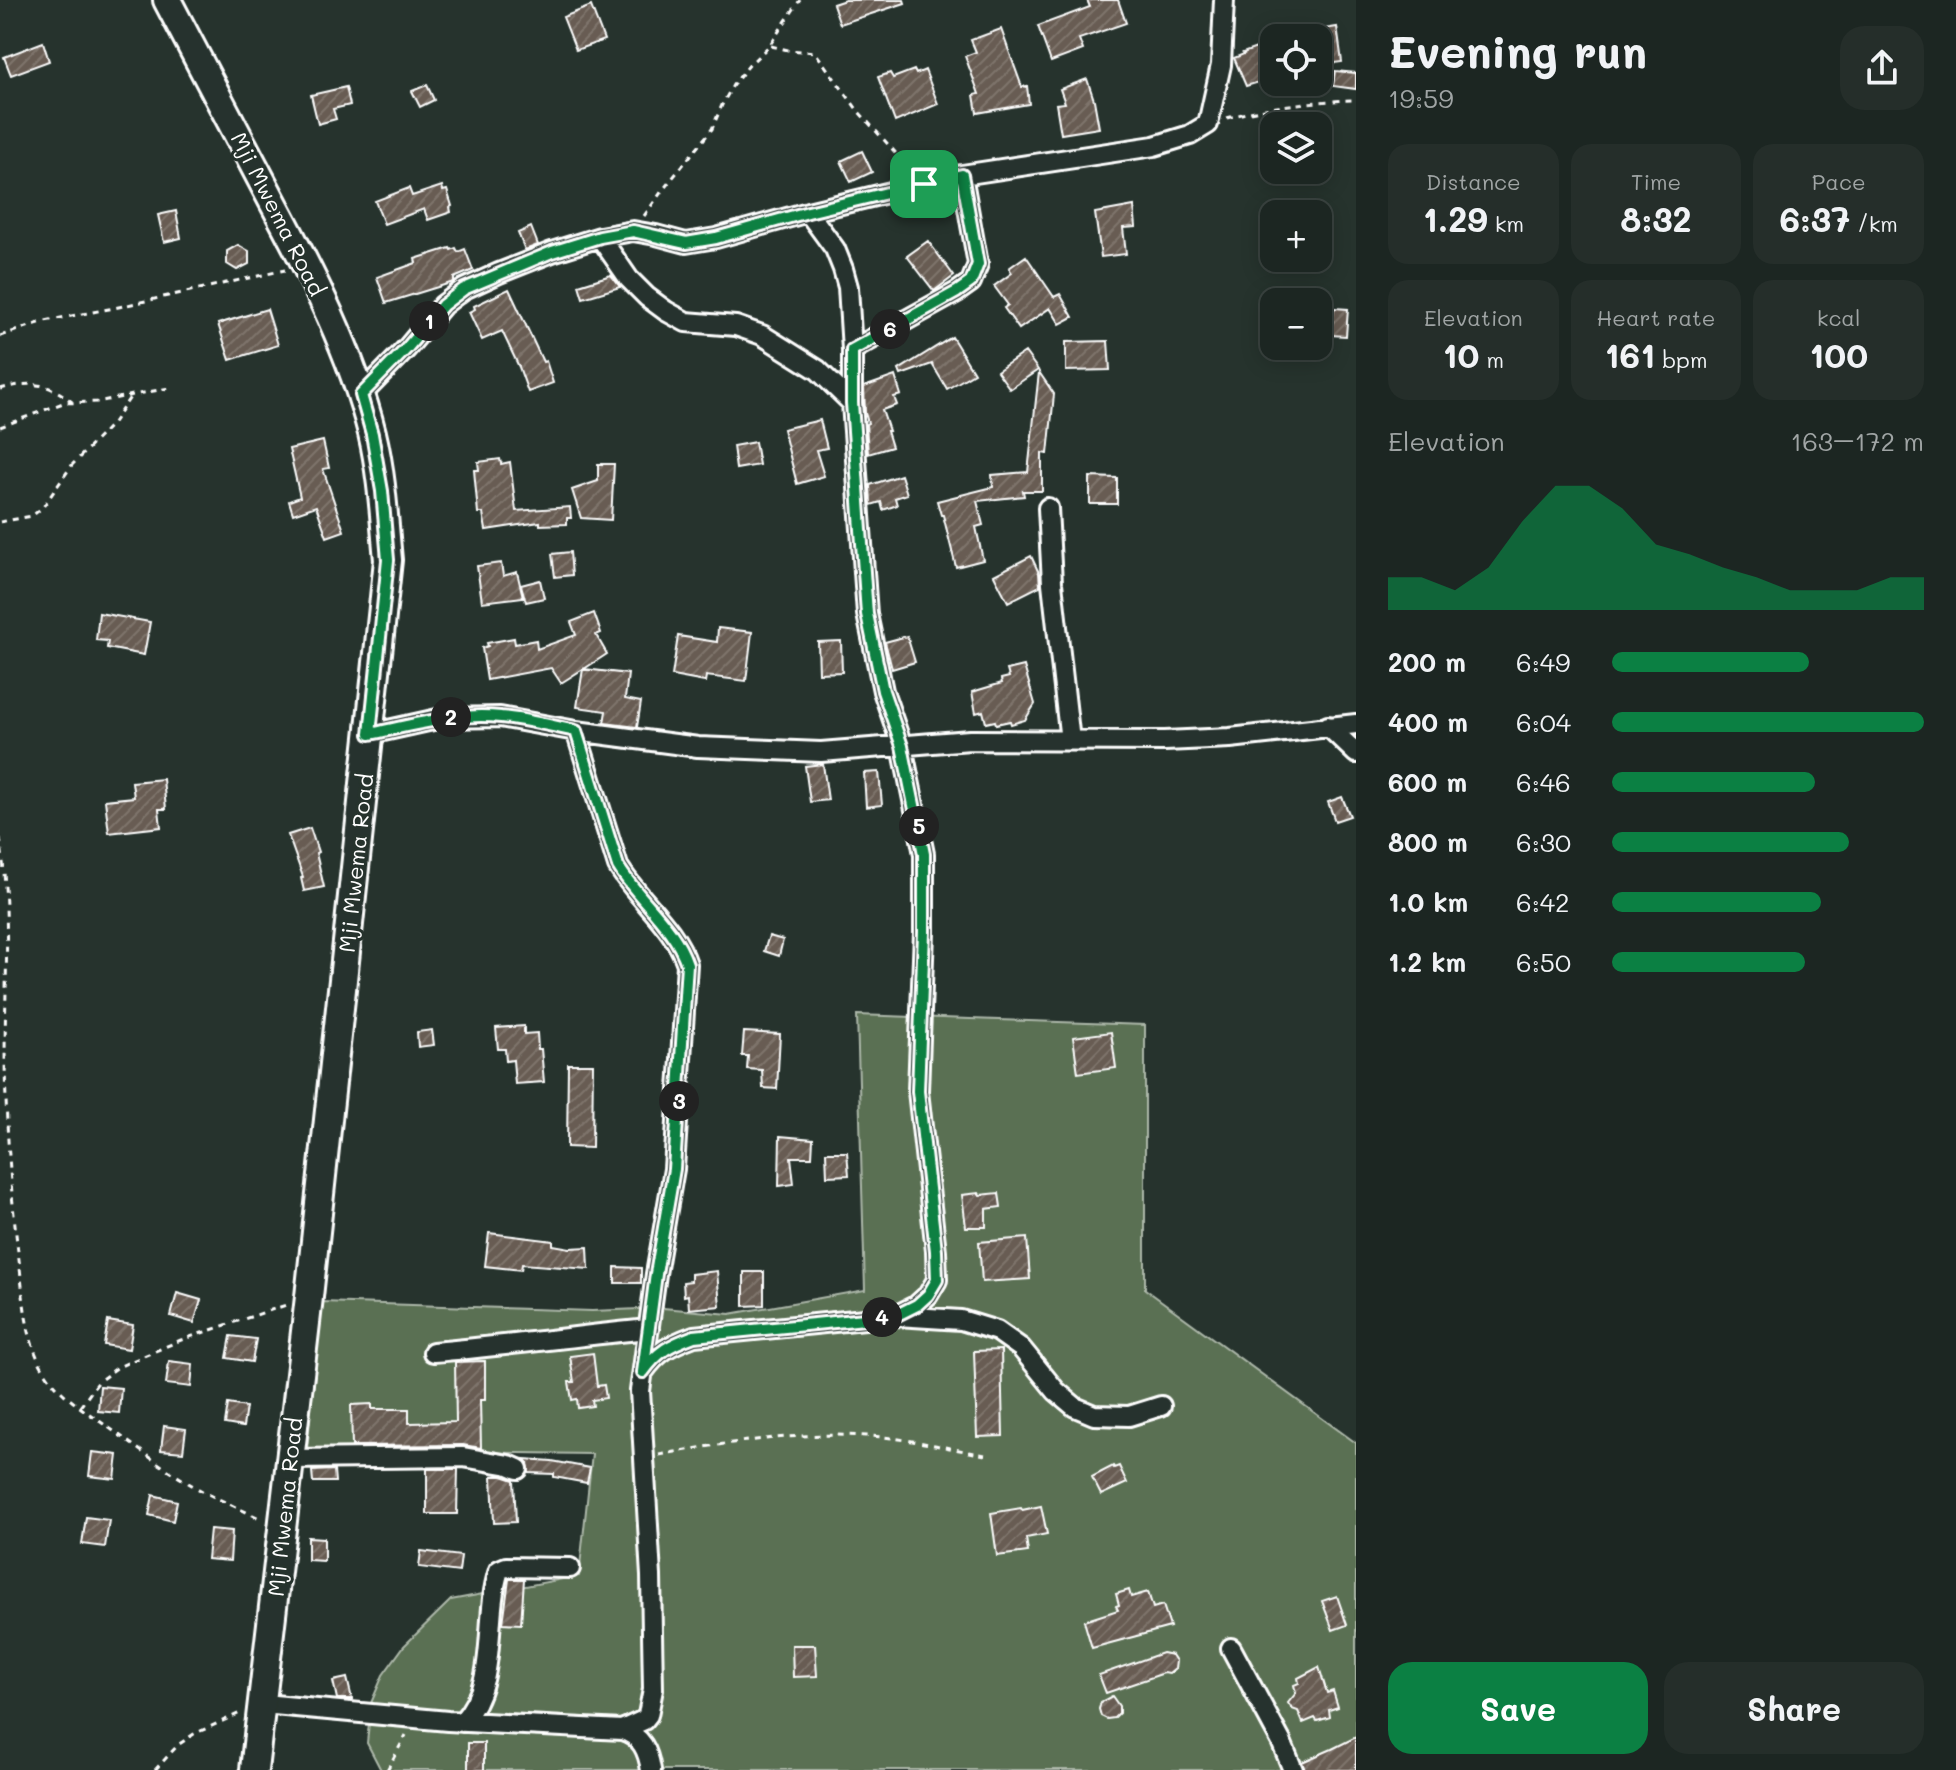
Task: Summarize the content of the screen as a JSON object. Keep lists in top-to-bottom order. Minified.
{"streets":{"main road":["Mji Mwema Road"]},"page":{"heading":["Evening run","19:59"],"map_buttons":["+","−"],"stats":[["Distance","1.29 km"],["Time","8:32"],["Pace","6:37 /km"],["Elevation","10 m"],["Heart rate","161 bpm"],["kcal","100"]],"pins":["1","6","2","5","3","4"],"chart":["Elevation","163–172 m"],"list":[{"name":"200 m","note":"6:49"},{"name":"400 m","note":"6:04"},{"name":"600 m","note":"6:46"},{"name":"800 m","note":"6:30"},{"name":"1.0 km","note":"6:42"},{"name":"1.2 km","note":"6:50"}],"buttons":["Save","Share"]}}
